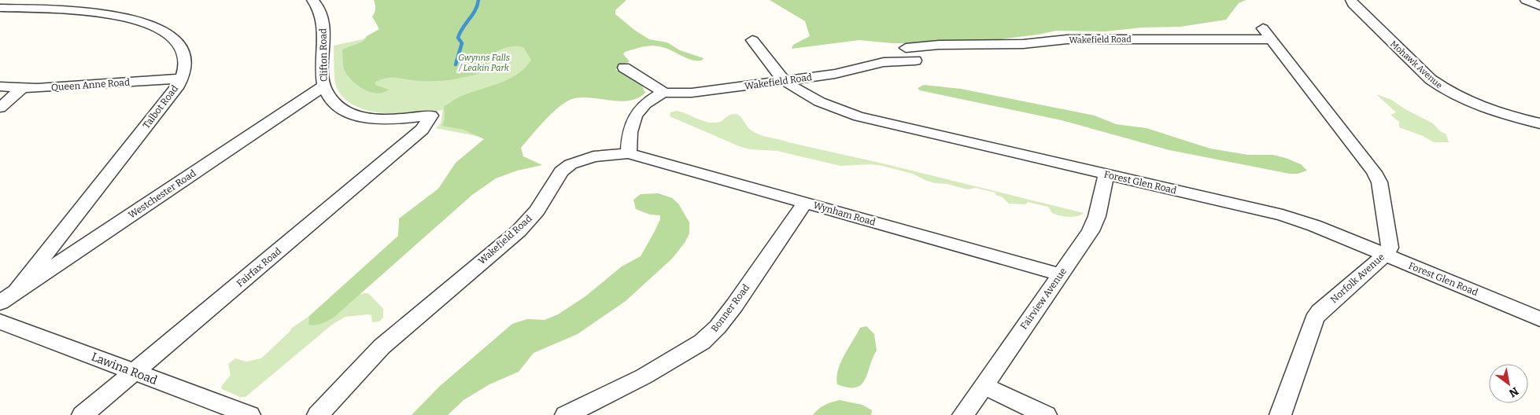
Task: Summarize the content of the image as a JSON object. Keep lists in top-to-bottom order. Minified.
{"streets":{"street":["Wakefield Road","Clifton Road","Mohawk Avenue","Queen Anne Road","Talbot Road","Forest Glen Road","Westchester Road","Wynham Road","Fairfax Road","Norfolk Avenue","Fairview Avenue","Bonner Road","Lawina Road"]},"crossings":[["Wakefield Road","Forest Glen Road"],["Wakefield Road","Wynham Road"],["Wakefield Road","Norfolk Avenue"],["Clifton Road","Westchester Road"],["Clifton Road","Fairfax Road"],["Queen Anne Road","Talbot Road"],["Talbot Road","Westchester Road"],["Forest Glen Road","Norfolk Avenue"],["Forest Glen Road","Fairview Avenue"],["Wynham Road","Fairview Avenue"],["Wynham Road","Bonner Road"],["Fairfax Road","Lawina Road"]],"parks":["Gwynns Falls / Leakin Park"],"north":"bottom right"}
